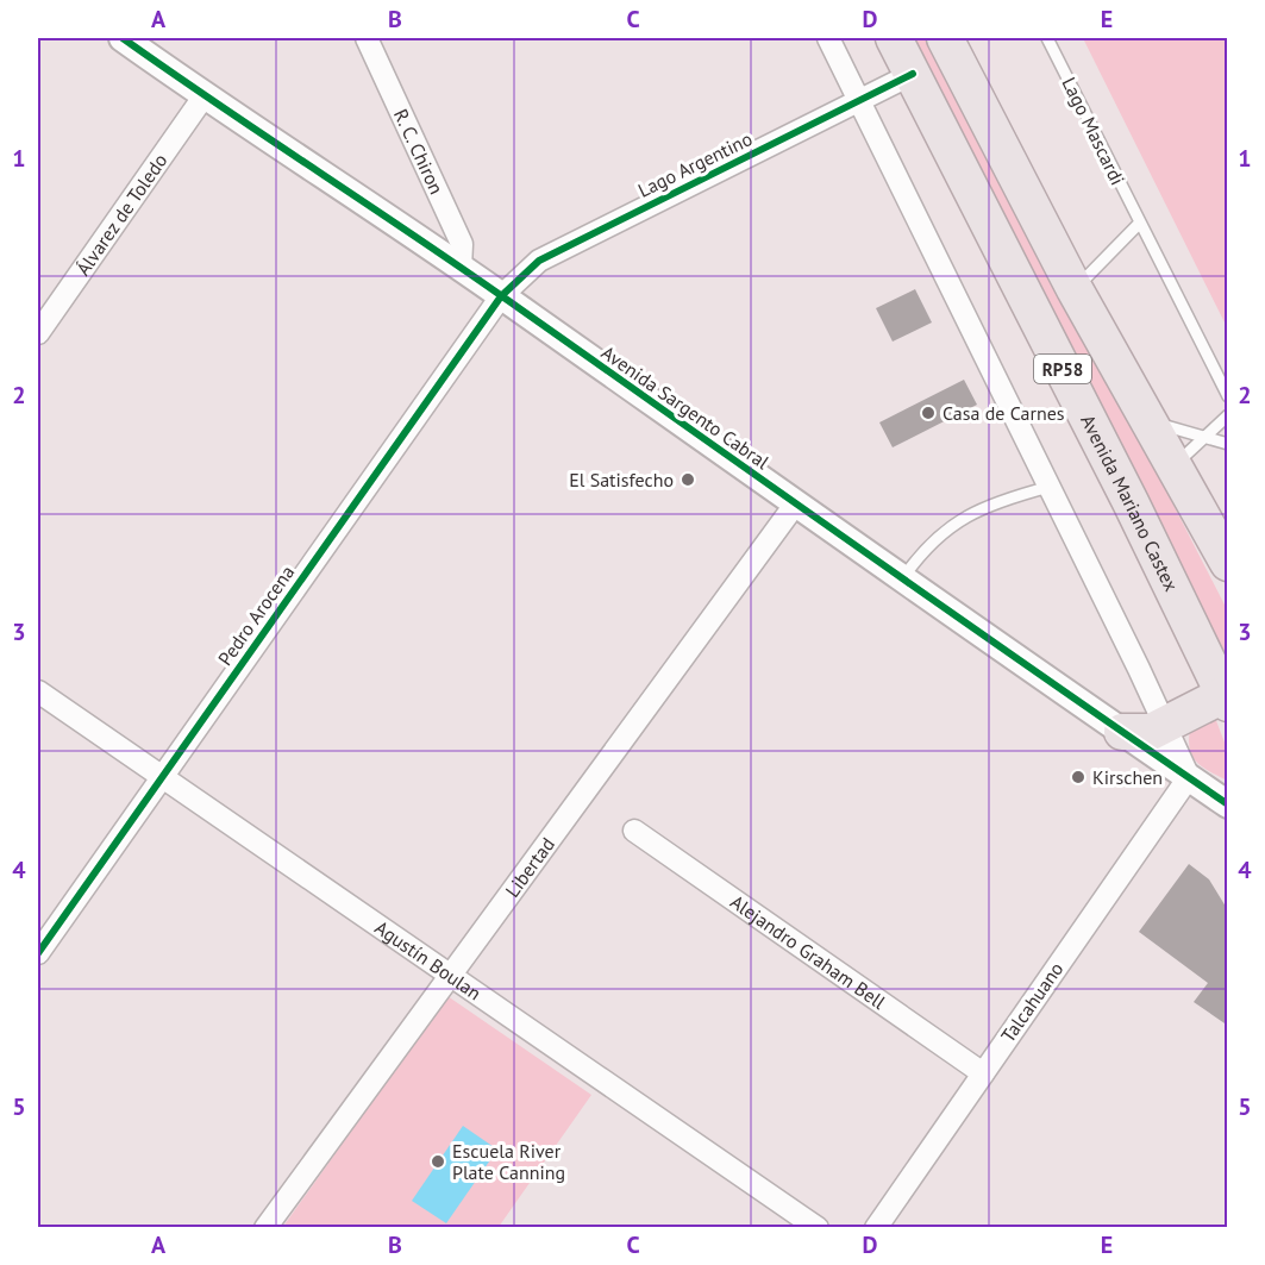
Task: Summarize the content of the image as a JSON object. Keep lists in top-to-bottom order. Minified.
{"streets":{"highway":["RP58","Avenida Mariano Castex"],"street":["R. C. Chiron","Lago Argentino","Álvarez de Toledo","Avenida Sargento Cabral","Pedro Arocena","Libertad","Alejandro Graham Bell","Agustín Boulan","Talcahuano"],"lane":["Lago Mascardi"]},"crossings":[["R. C. Chiron","Avenida Sargento Cabral"],["Lago Argentino","Avenida Sargento Cabral"],["Lago Argentino","Avenida Mariano Castex"],["Lago Argentino","Pedro Arocena"],["Álvarez de Toledo","Avenida Sargento Cabral"],["Avenida Sargento Cabral","Pedro Arocena"],["Avenida Sargento Cabral","Libertad"],["Avenida Sargento Cabral","Talcahuano"],["Pedro Arocena","Agustín Boulan"],["Libertad","Agustín Boulan"],["Alejandro Graham Bell","Talcahuano"]],"places":["Casa de Carnes","El Satisfecho","Kirschen","Escuela River Plate Canning"],"grid":{"columns":["A","B","C","D","E"],"rows":["1","2","3","4","5"]}}
